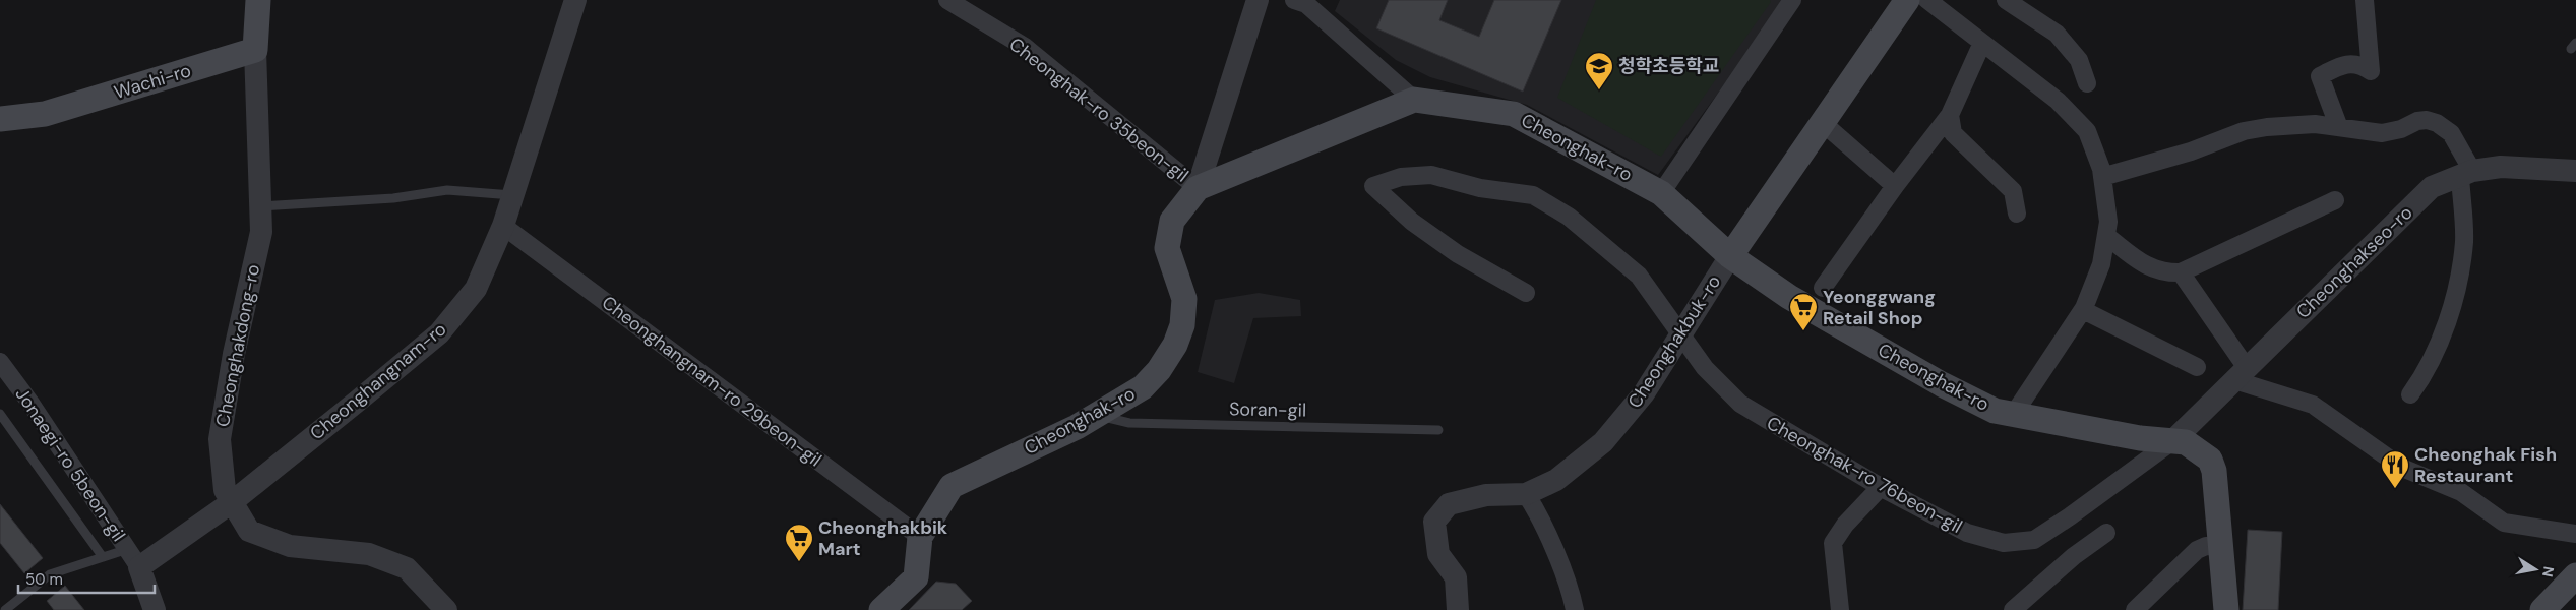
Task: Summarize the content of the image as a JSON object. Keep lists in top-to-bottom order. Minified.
{"streets":{"main road":["Wachi-ro","Cheonghak-ro","Cheonghakbuk-ro"],"street":["Cheonghak-ro 35beon-gil","Cheonghakseo-ro","Cheonghakdong-ro","Cheonghangnam-ro","Cheonghangnam-ro 29beon-gil","Jonaegi-ro 5beon-gil","Cheonghak-ro 76beon-gil"],"lane":["Soran-gil"]},"crossings":[["Wachi-ro","Cheonghakdong-ro"],["Cheonghak-ro 35beon-gil","Cheonghak-ro"],["Cheonghak-ro","Cheonghakseo-ro"],["Cheonghak-ro","Cheonghakbuk-ro"],["Cheonghak-ro","Cheonghangnam-ro 29beon-gil"],["Cheonghak-ro","Soran-gil"],["Cheonghak-ro","Cheonghak-ro 76beon-gil"],["Cheonghakseo-ro","Cheonghak-ro 76beon-gil"],["Cheonghakbuk-ro","Cheonghak-ro 76beon-gil"],["Cheonghakdong-ro","Cheonghangnam-ro"],["Cheonghangnam-ro","Cheonghangnam-ro 29beon-gil"],["Cheonghangnam-ro","Jonaegi-ro 5beon-gil"]],"places":{"school or university":["청학초등학교"],"supermarket":["Yeonggwang Retail Shop","Cheonghakbik Mart"],"restaurant":["Cheonghak Fish Restaurant"]},"scale_bar":"50 m","north":"right"}
